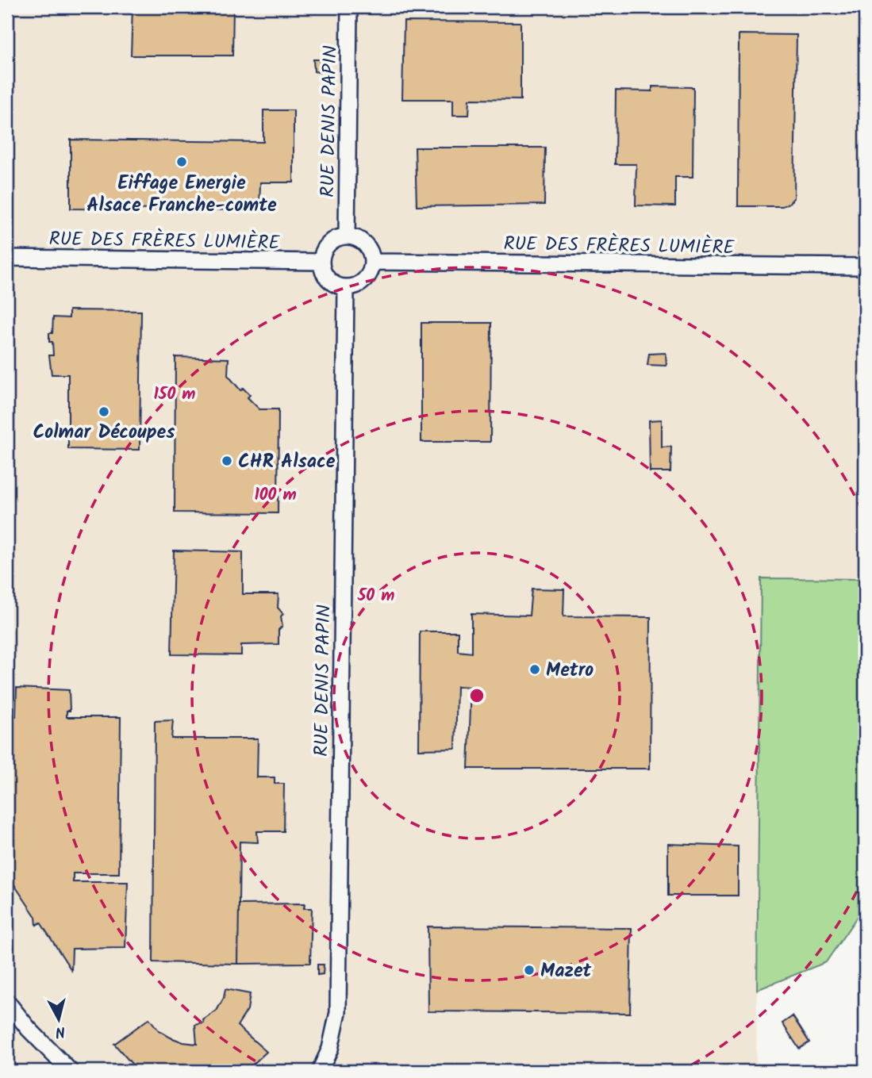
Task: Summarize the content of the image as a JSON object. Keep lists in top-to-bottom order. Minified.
{"streets":{"street":["RUE DENIS PAPIN","RUE DES FRÈRES LUMIÈRE"]},"crossings":[["RUE DENIS PAPIN","RUE DES FRÈRES LUMIÈRE"]],"places":["Eiffage Energie Alsace Franche-comte","Colmar Découpes","CHR Alsace","Metro","Mazet"],"north":"bottom","rings":["150 m","100 m","50 m"]}
